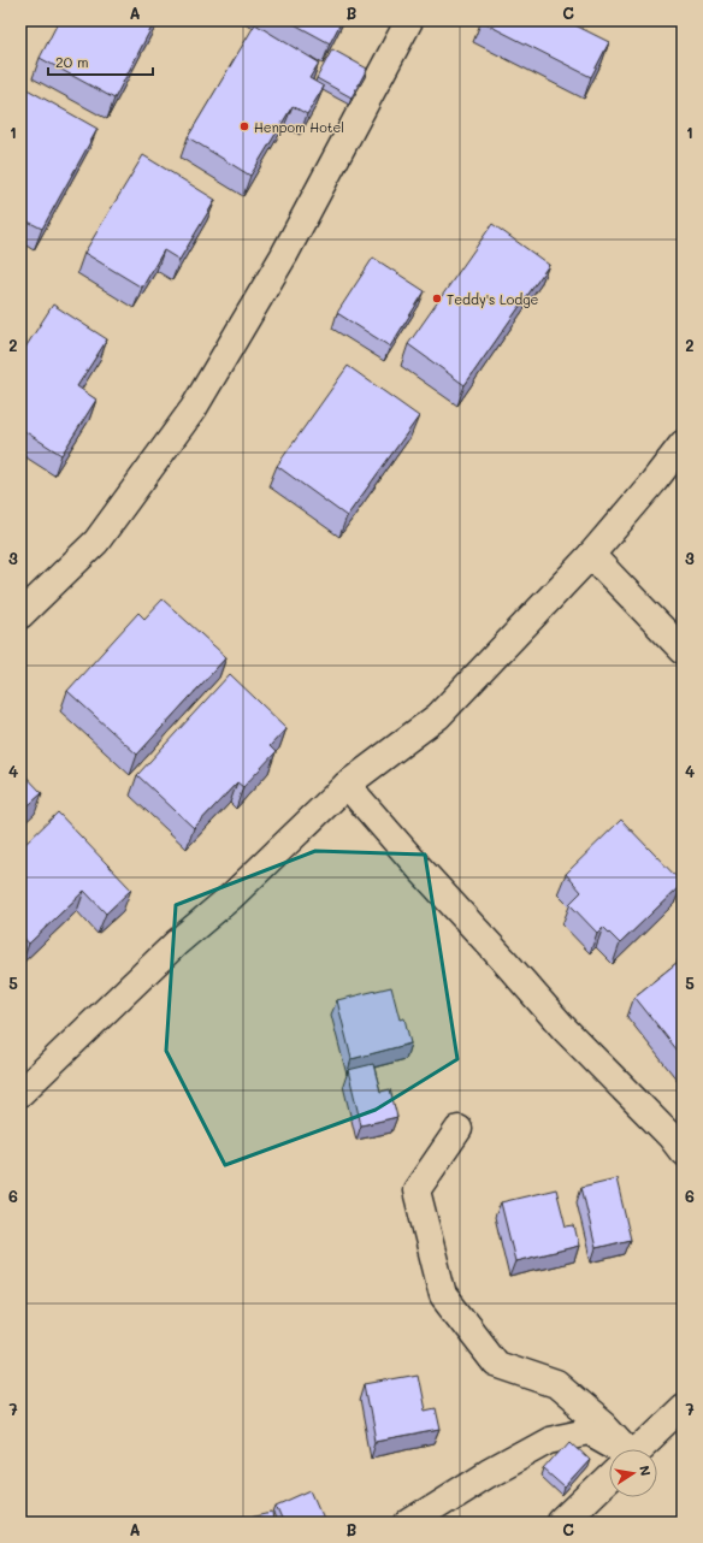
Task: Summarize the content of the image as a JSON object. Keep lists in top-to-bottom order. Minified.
{"places":["Henpom Hotel","Teddy's Lodge"],"scale_bar":"20 m","north":"right","grid":{"columns":["A","B","C"],"rows":["1","2","3","4","5","6","7"]}}
